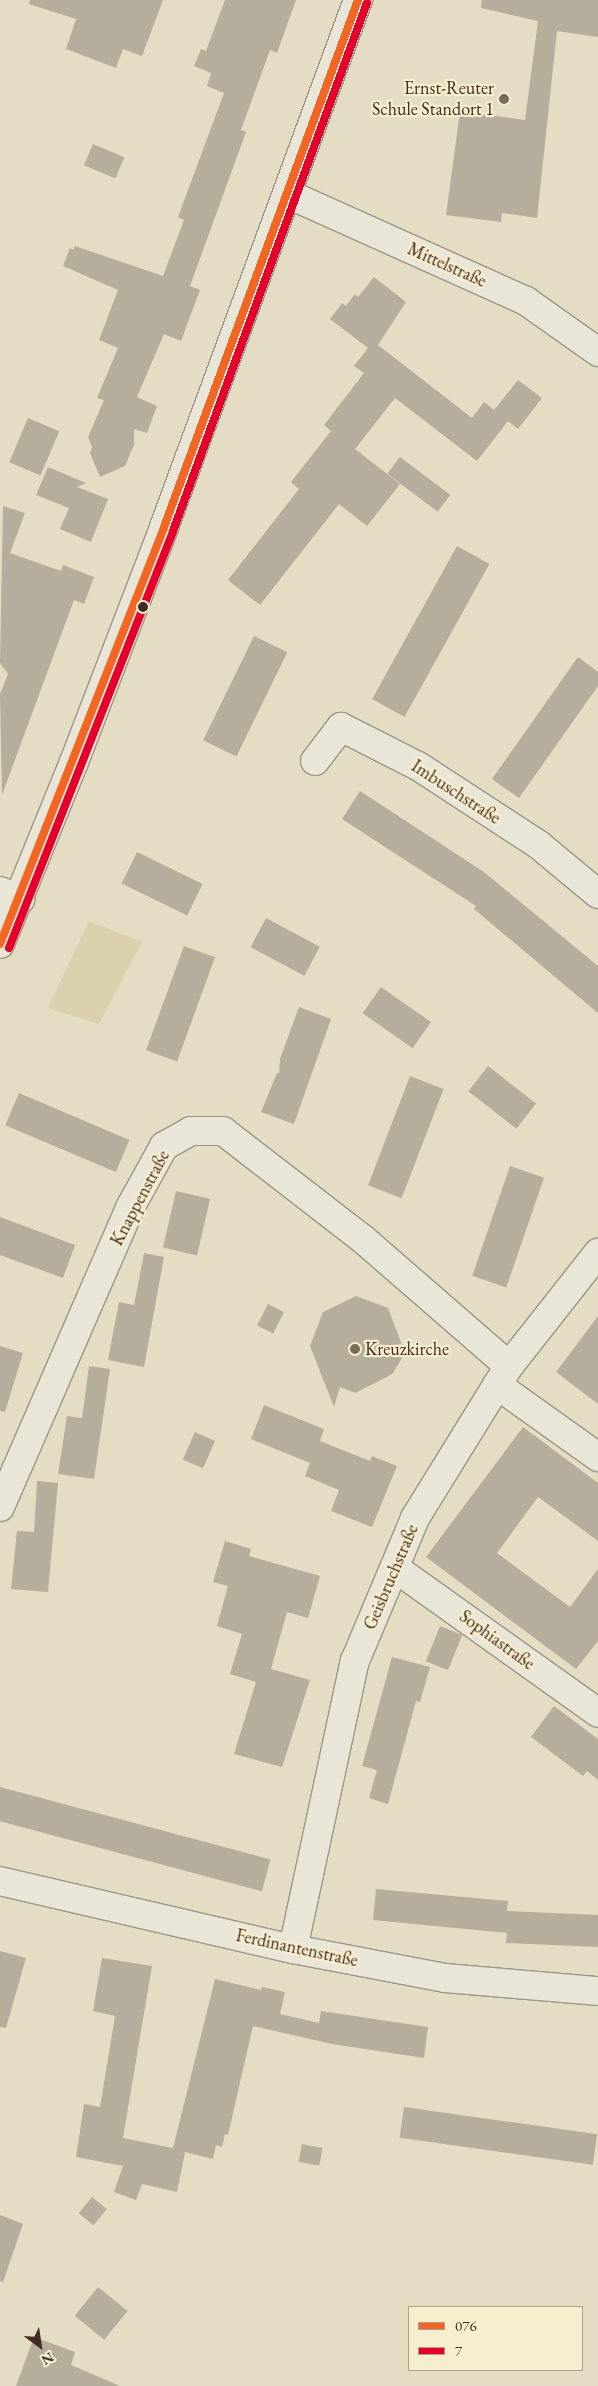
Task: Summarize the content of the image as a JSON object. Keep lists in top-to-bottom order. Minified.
{"streets":{"street":["Mittelstraße","Imbuschstraße","Knappenstraße","Geisbruchstraße","Sophiastraße","Ferdinantenstraße"]},"crossings":[["Knappenstraße","Geisbruchstraße"],["Geisbruchstraße","Sophiastraße"],["Geisbruchstraße","Ferdinantenstraße"]],"places":["Ernst-Reuter Schule Standort 1","Kreuzkirche"],"lines":["transit line 076","transit line 7"],"legend":["076","7"],"north":"bottom right"}
